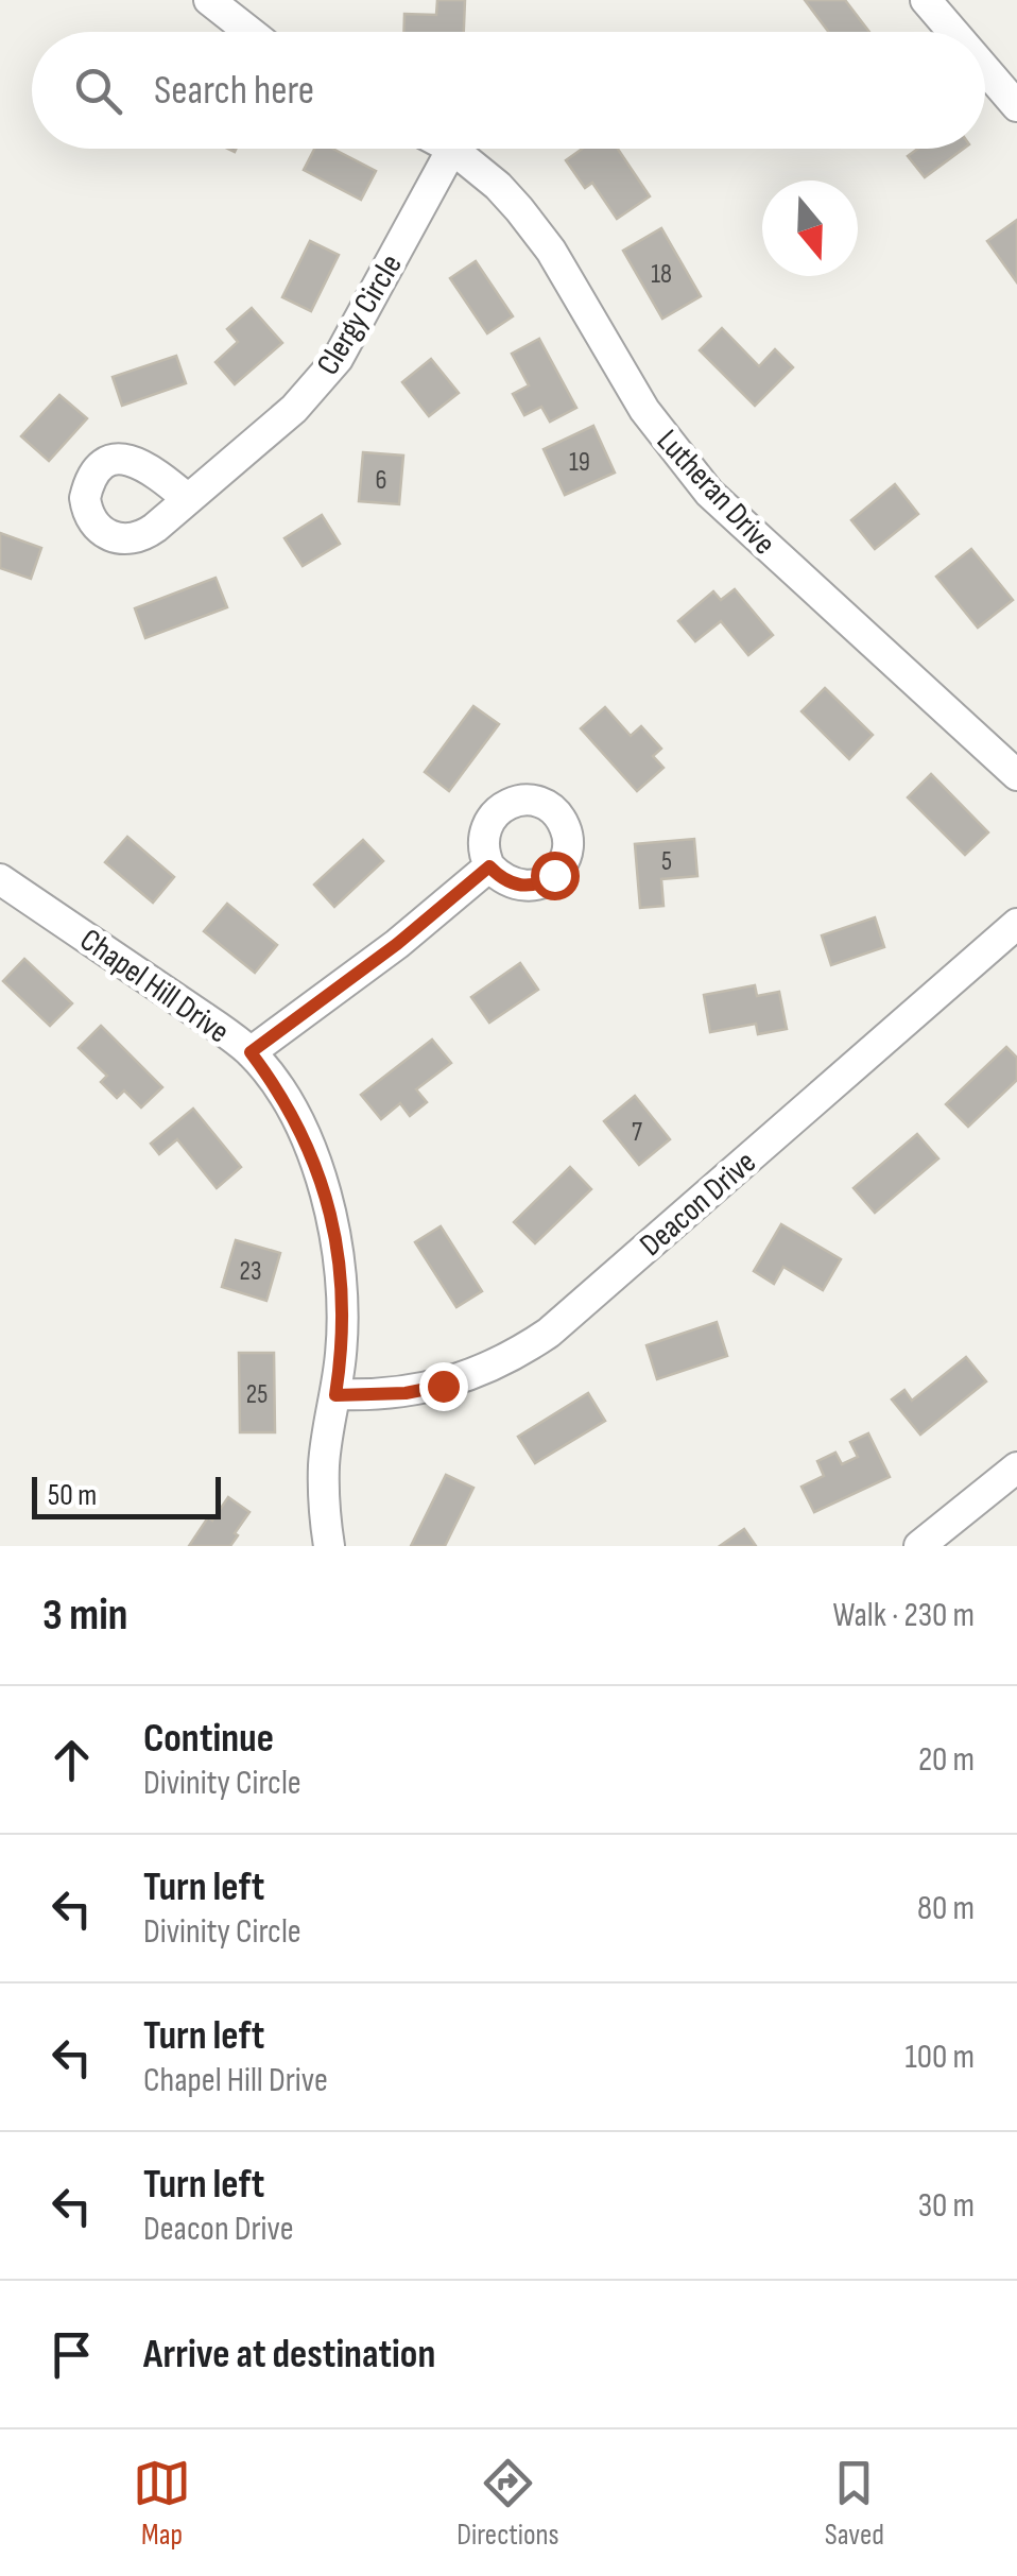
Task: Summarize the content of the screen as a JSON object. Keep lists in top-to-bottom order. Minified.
{"streets":{"street":["Clergy Circle","Lutheran Drive","Chapel Hill Drive","Deacon Drive"]},"crossings":[["Clergy Circle","Lutheran Drive"],["Chapel Hill Drive","Deacon Drive"]],"house_numbers":["18","19","6","5","7","23","25"],"scale_bar":"50 m","north":"bottom","page":{"search":"Search here","scale":"50 m","heading":["3 min","Walk · 230 m"],"list":[["Continue","Divinity Circle","20 m"],["Turn left","Divinity Circle","80 m"],["Turn left","Chapel Hill Drive","100 m"],["Turn left","Deacon Drive","30 m"],"Arrive at destination"],"nav":["Map","Directions","Saved"]}}
